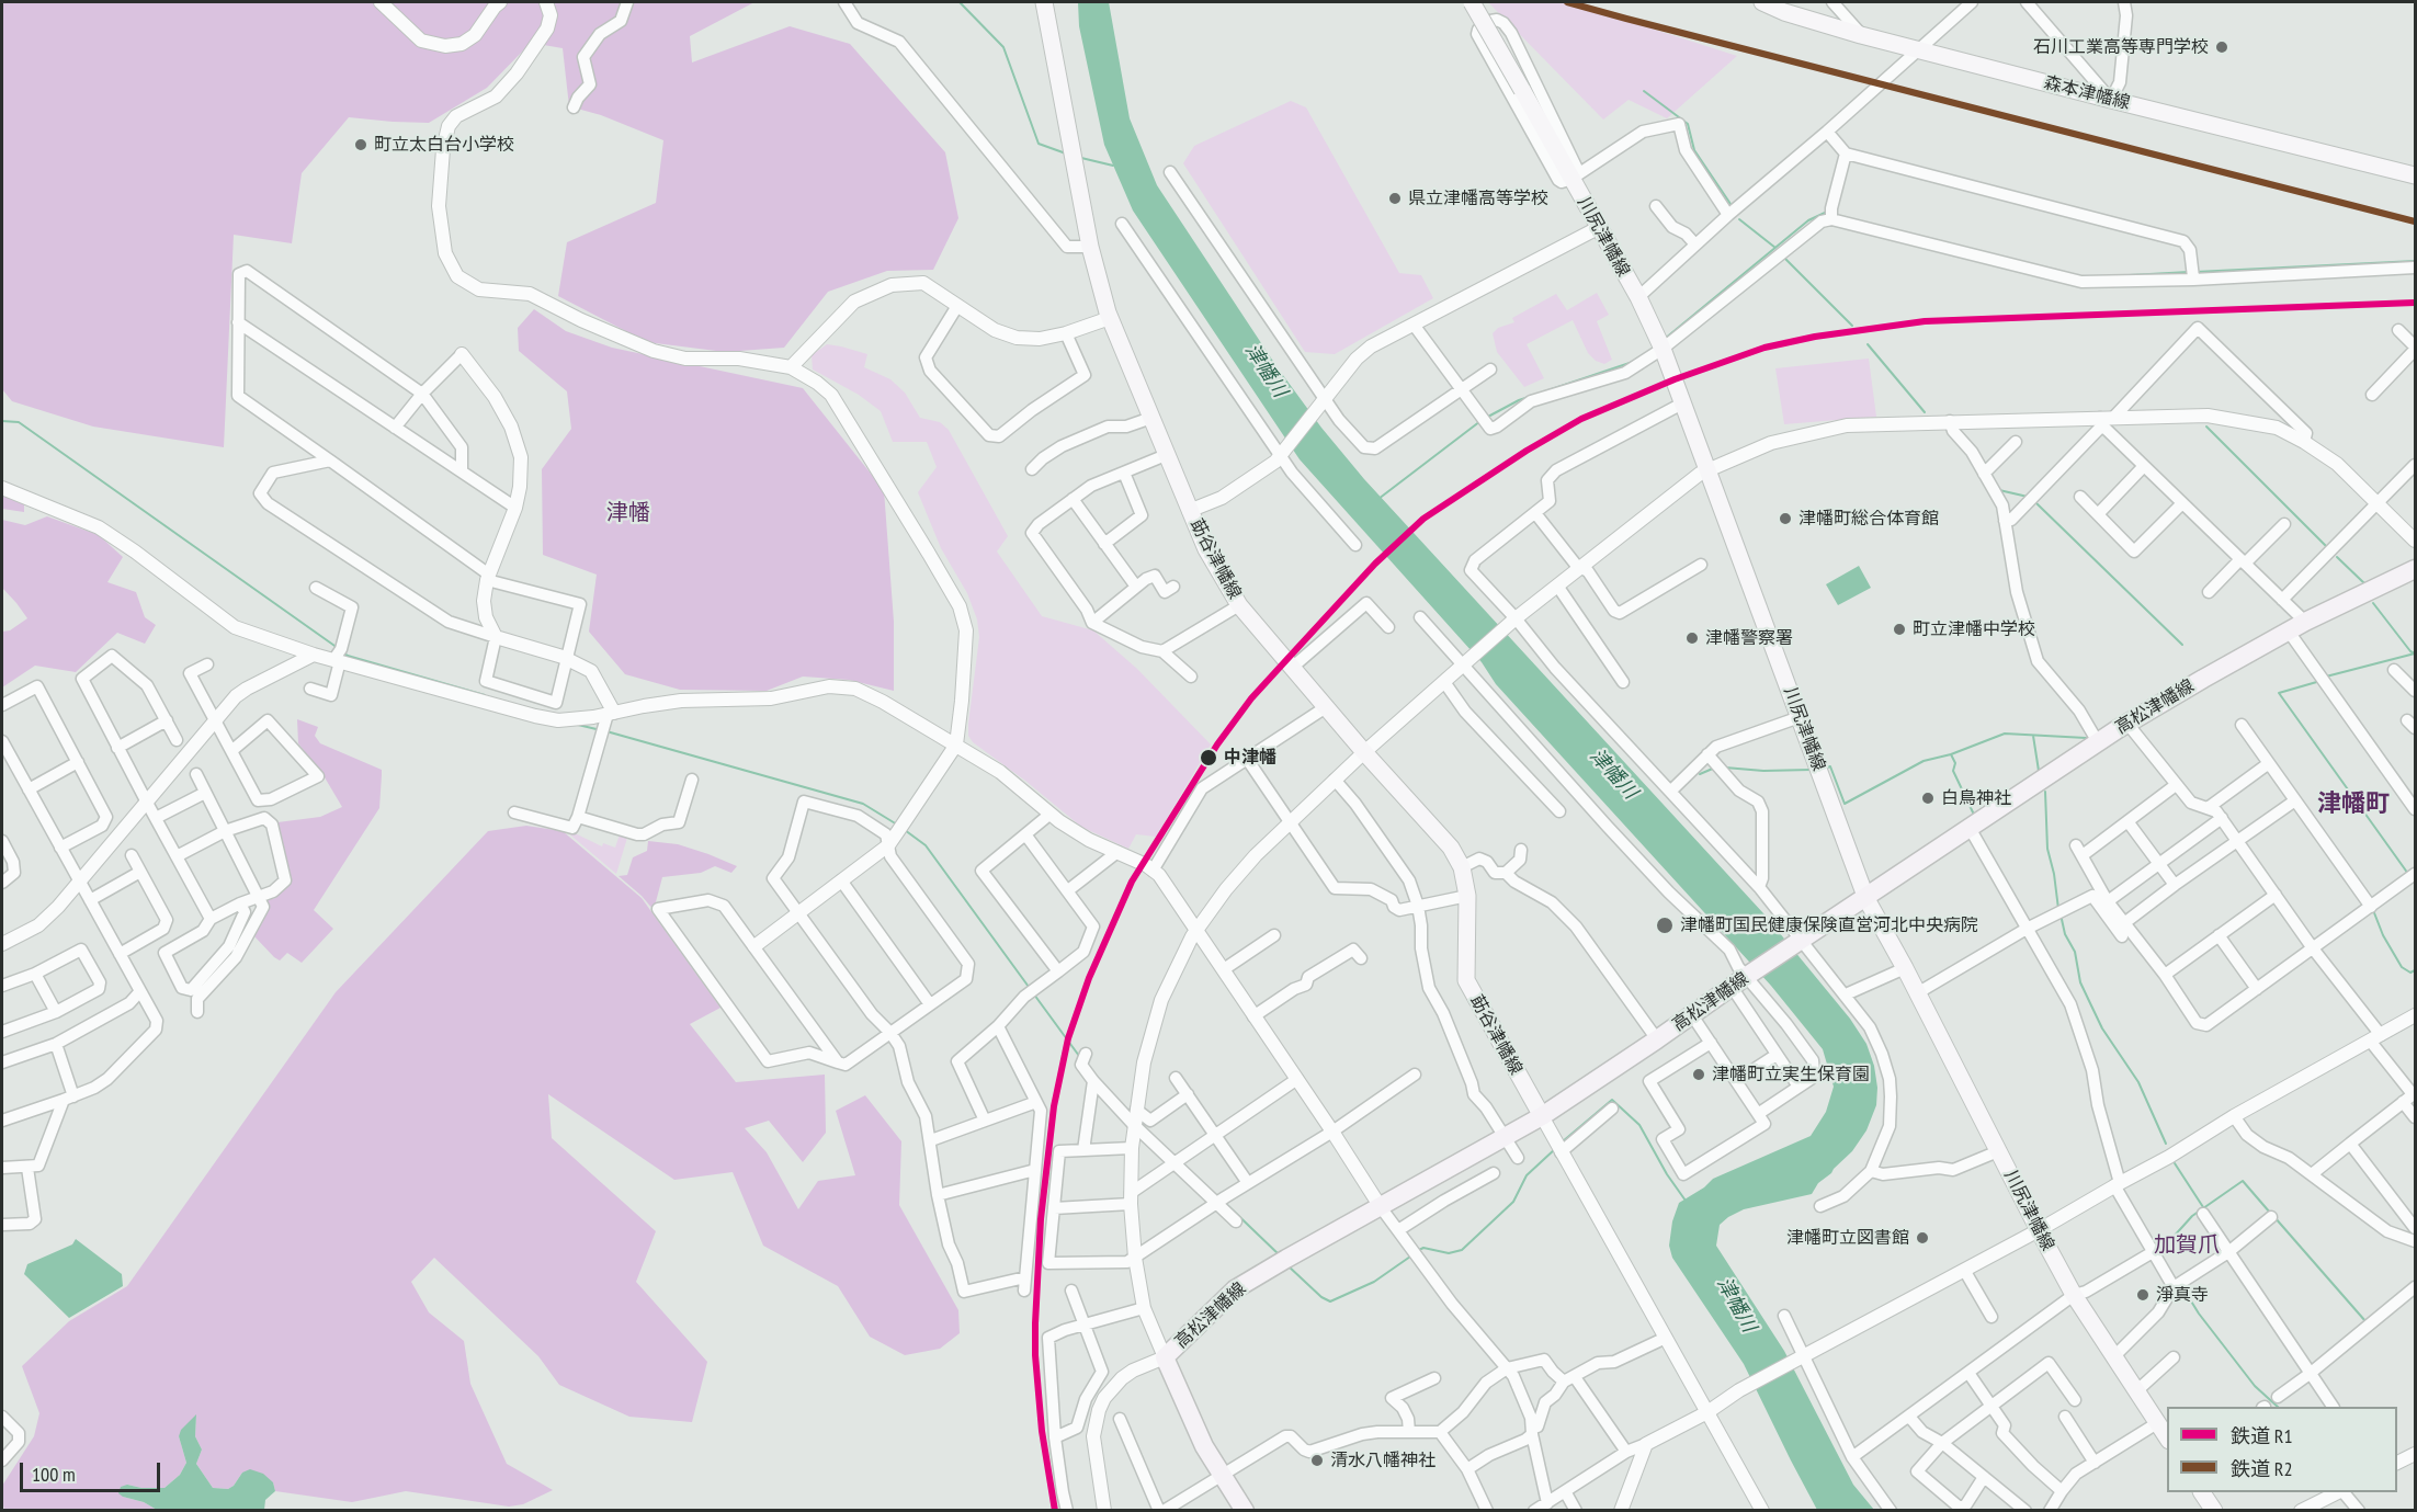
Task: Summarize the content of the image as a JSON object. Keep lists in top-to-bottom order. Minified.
{"streets":{"main road":["森本津幡線","川尻津幡線","莇谷津幡線","高松津幡線"]},"crossings":[["川尻津幡線","高松津幡線"],["莇谷津幡線","高松津幡線"]],"districts":["津幡","津幡町","加賀爪"],"water":["津幡川"],"places":["石川工業高等専門学校","町立太白台小学校","県立津幡高等学校","津幡町総合体育館","町立津幡中学校","津幡警察署","中津幡","白鳥神社","津幡町国民健康保険直営河北中央病院","津幡町立実生保育園","津幡町立図書館","淨真寺","清水八幡神社"],"lines":["rail line R2","rail line R1"],"legend":["鉄道 R1","鉄道 R2"],"scale_bar":"100 m"}
